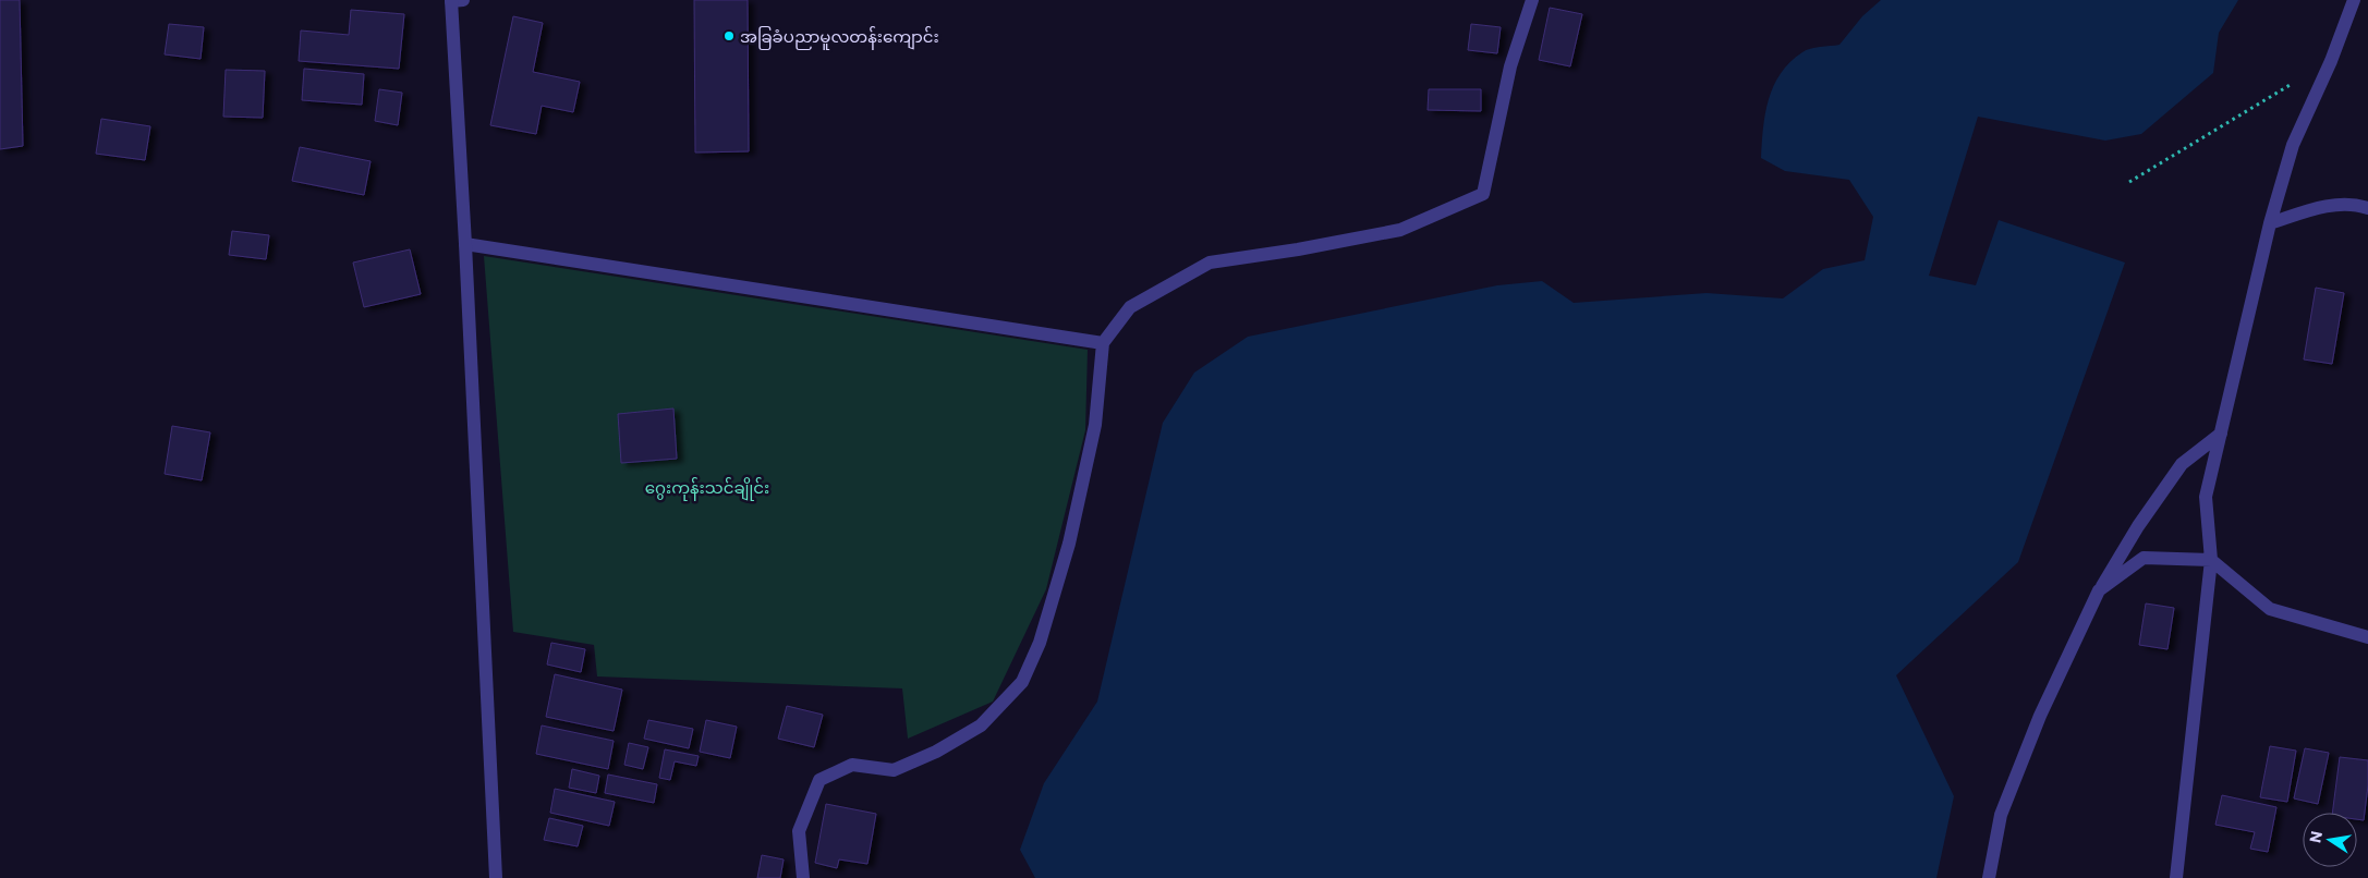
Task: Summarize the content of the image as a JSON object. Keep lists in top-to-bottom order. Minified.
{"parks":["ဂွေးကုန်းသင်ချိုင်း"],"places":["အခြခံပညာမူလတန်းကျောင်း"],"north":"left"}
